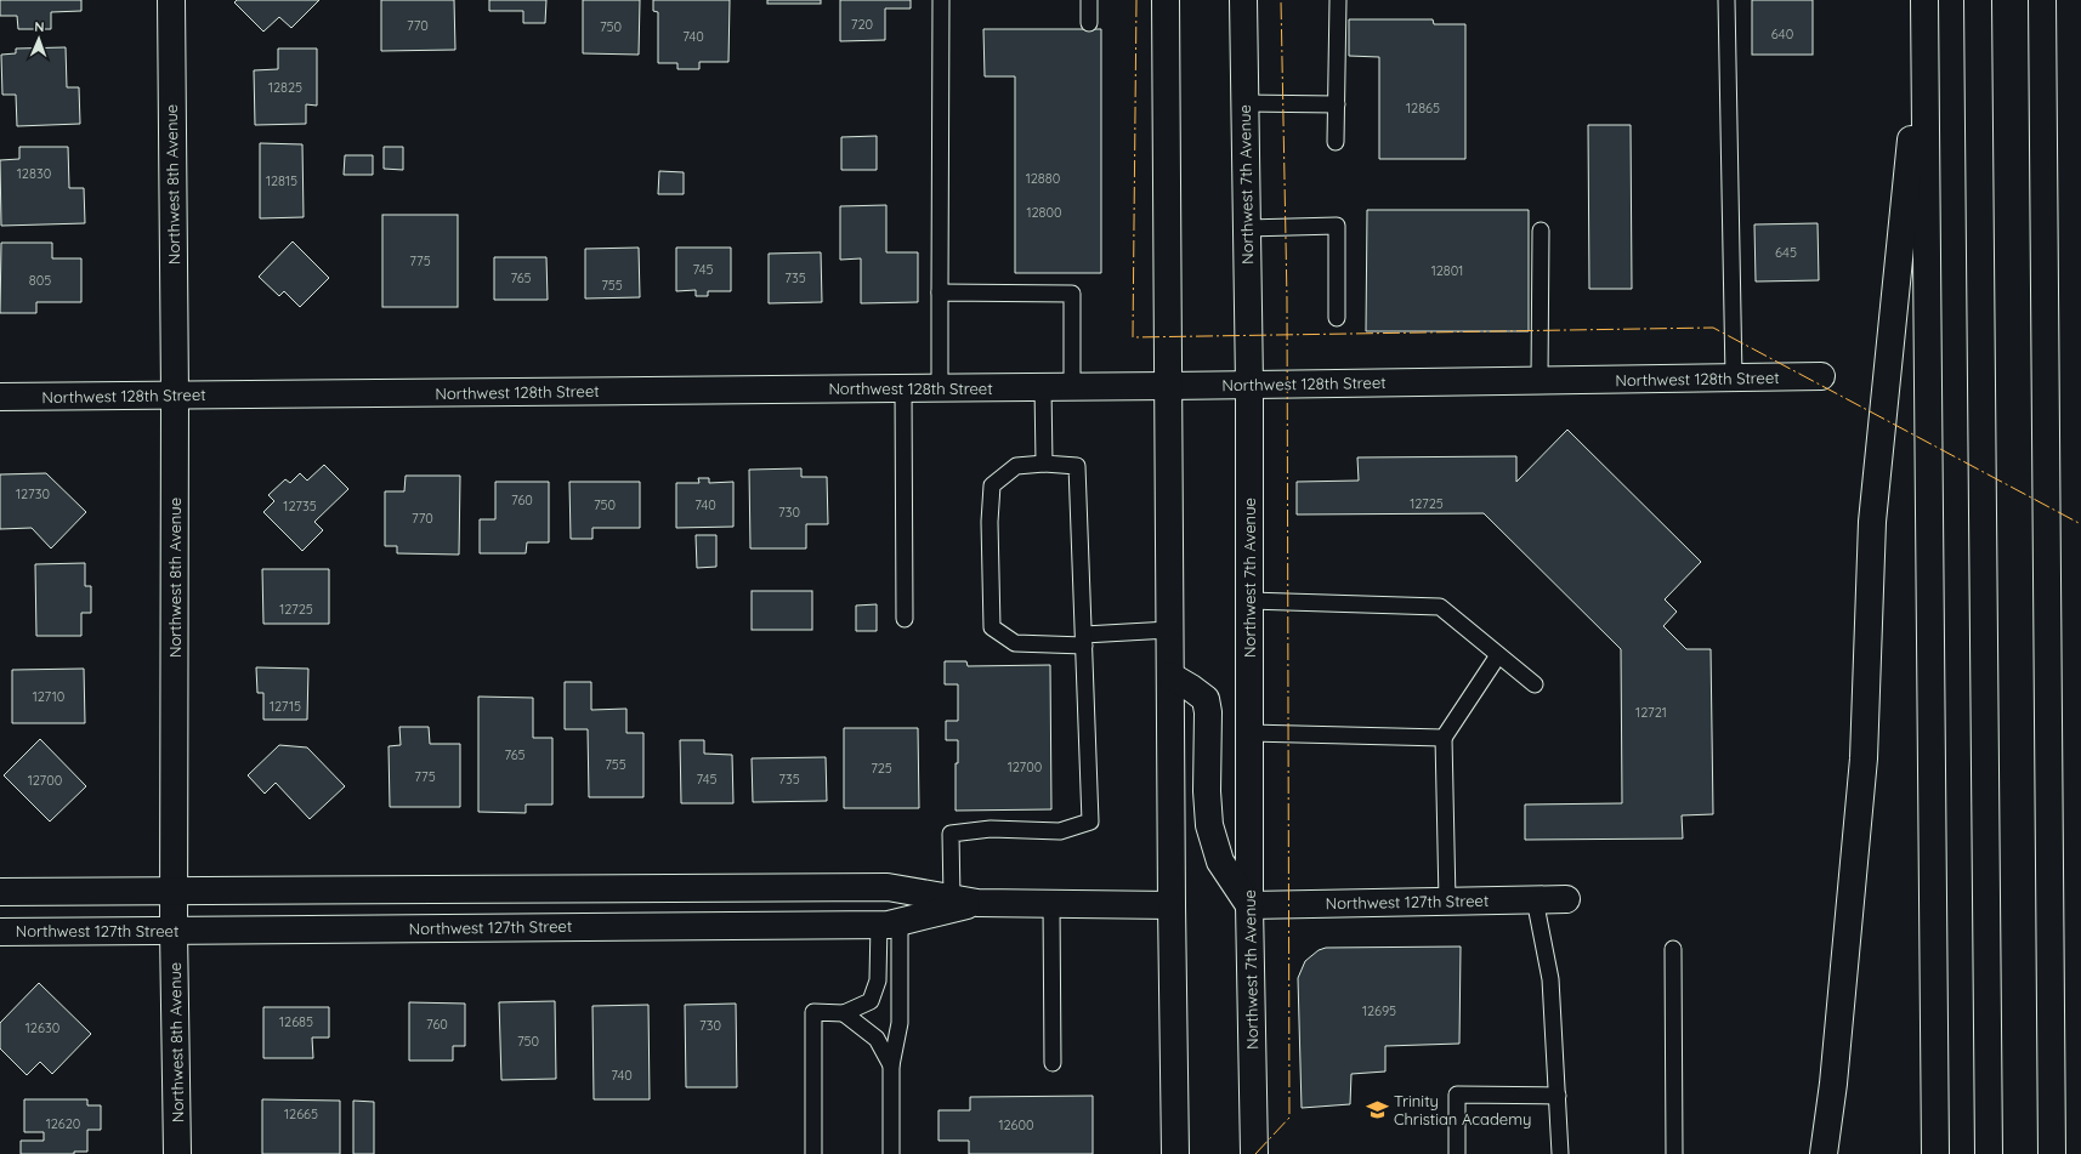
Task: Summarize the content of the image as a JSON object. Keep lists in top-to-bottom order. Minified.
{"streets":{"main road":["Northwest 8th Avenue","Northwest 7th Avenue","Northwest 128th Street","Northwest 127th Street"]},"crossings":[["Northwest 8th Avenue","Northwest 128th Street"],["Northwest 8th Avenue","Northwest 127th Street"],["Northwest 7th Avenue","Northwest 128th Street"],["Northwest 7th Avenue","Northwest 127th Street"]],"places":{"school or university":["Trinity Christian Academy"]},"house_numbers":["720","770","750","640","740","12825","12865","12830","12880","12815","12800","645","775","745","12801","765","735","805","755","12730","760","12725","750","740","12735","730","770","12725","12710","12715","12721","765","755","12700","725","775","745","735","12700","12695","12685","760","730","12630","750","740","12665","12620","12600"],"north":"top"}
